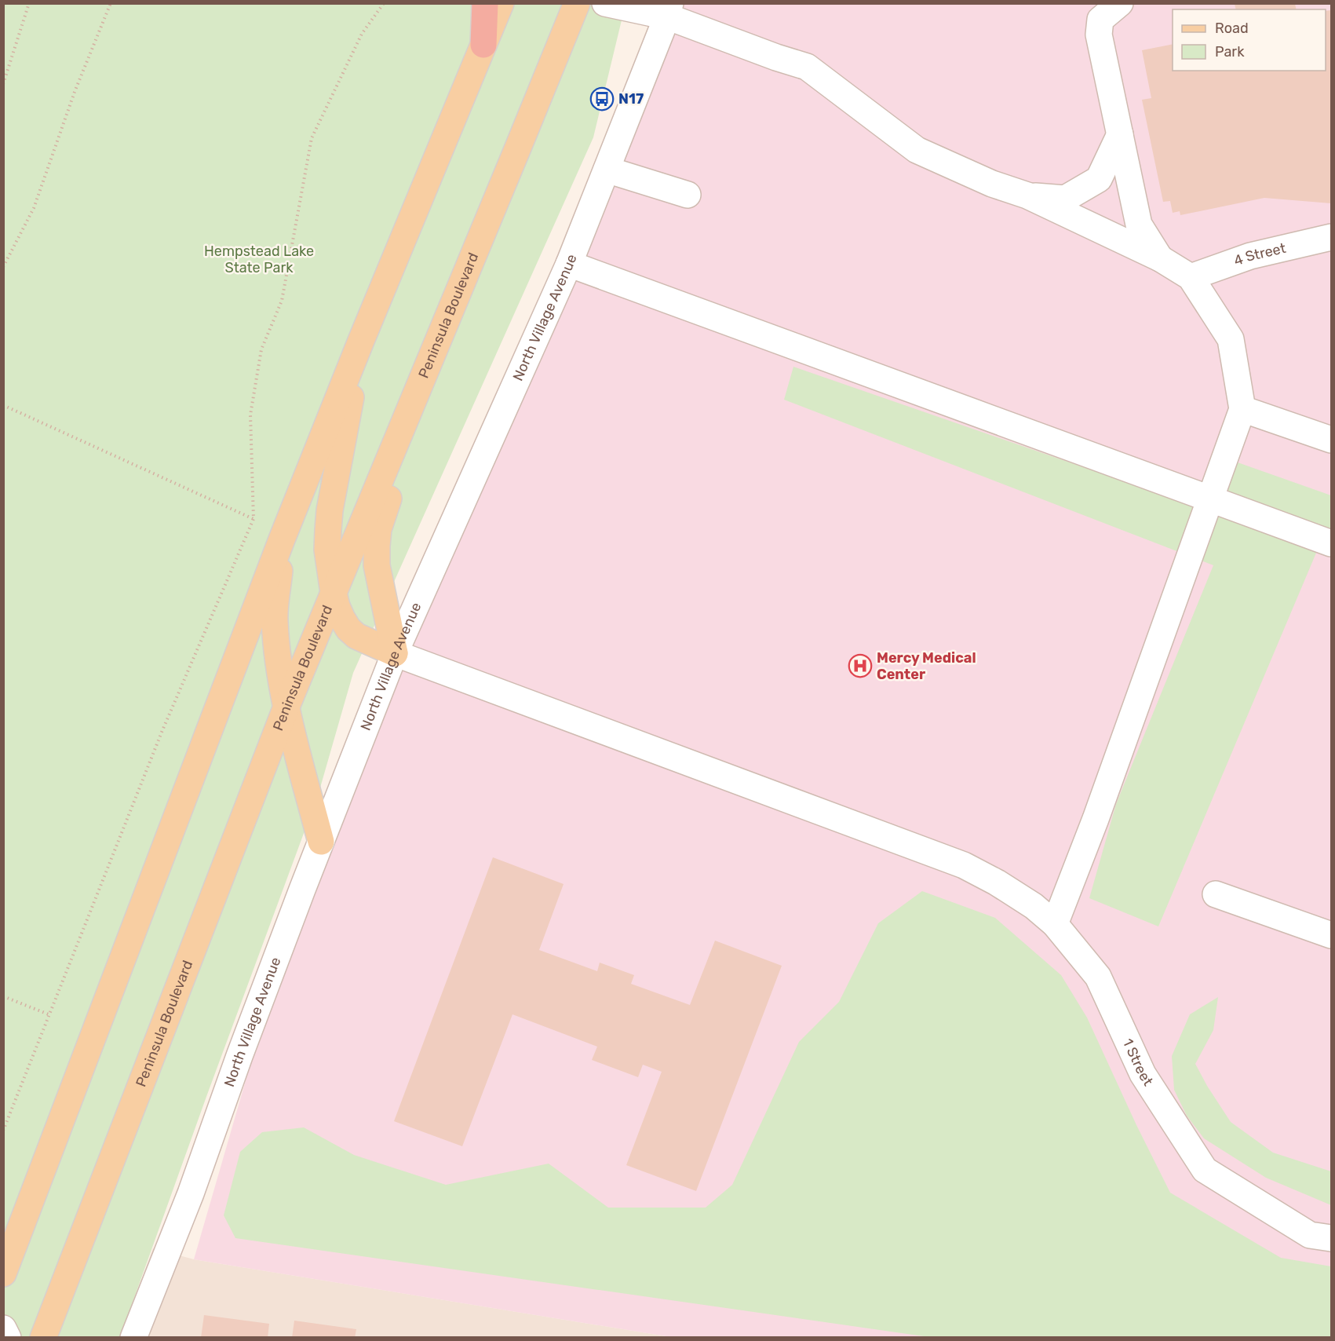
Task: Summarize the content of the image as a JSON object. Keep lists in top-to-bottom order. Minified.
{"streets":{"main road":["Peninsula Boulevard"],"street":["4 Street","North Village Avenue","1 Street"]},"crossings":[["North Village Avenue","1 Street"]],"parks":["Hempstead Lake State Park"],"places":{"bus stop":["N17"],"hospital":["Mercy Medical Center"]},"legend":["Road","Park"]}
